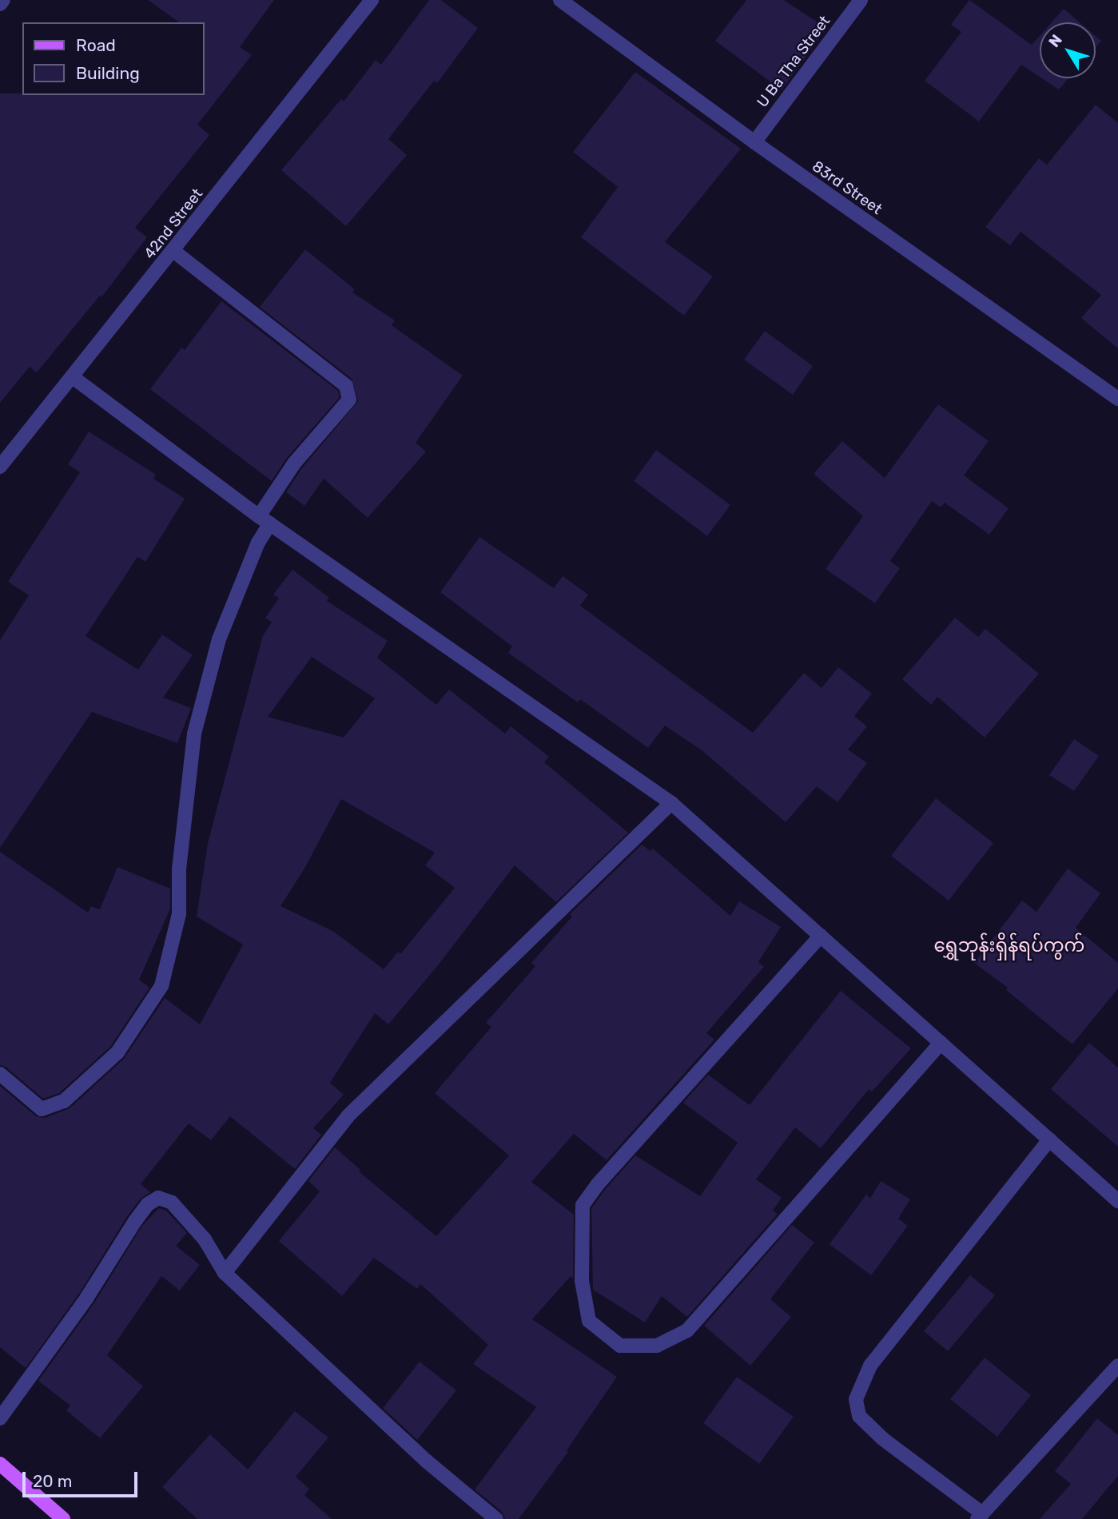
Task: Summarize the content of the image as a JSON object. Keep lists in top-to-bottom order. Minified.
{"streets":{"street":["U Ba Tha Street","83rd Street","42nd Street"]},"crossings":[["U Ba Tha Street","83rd Street"]],"districts":["ရွှေဘုန်းရှိန်ရပ်ကွက်"],"legend":["Road","Building"],"scale_bar":"20 m","north":"top left"}
